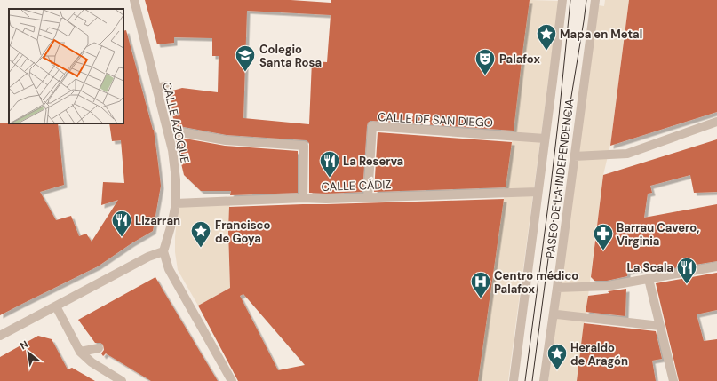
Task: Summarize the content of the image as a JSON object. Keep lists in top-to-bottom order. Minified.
{"streets":{"street":["CALLE DE SAN DIEGO","CALLE AZOQUE","PASEO DE LA INDEPENDENCIA","CALLE CÁDIZ"]},"crossings":[["CALLE DE SAN DIEGO","PASEO DE LA INDEPENDENCIA"],["CALLE DE SAN DIEGO","CALLE CÁDIZ"],["CALLE AZOQUE","CALLE CÁDIZ"],["PASEO DE LA INDEPENDENCIA","CALLE CÁDIZ"]],"places":{"place":["Mapa en Metal","Francisco de Goya","Heraldo de Aragón"],"school or university":["Colegio Santa Rosa"],"theatre":["Palafox"],"restaurant":["La Reserva","Lizarran","La Scala"],"pharmacy":["Barrau Cavero, Virginia"],"hospital":["Centro médico Palafox"]},"north":"top left"}
